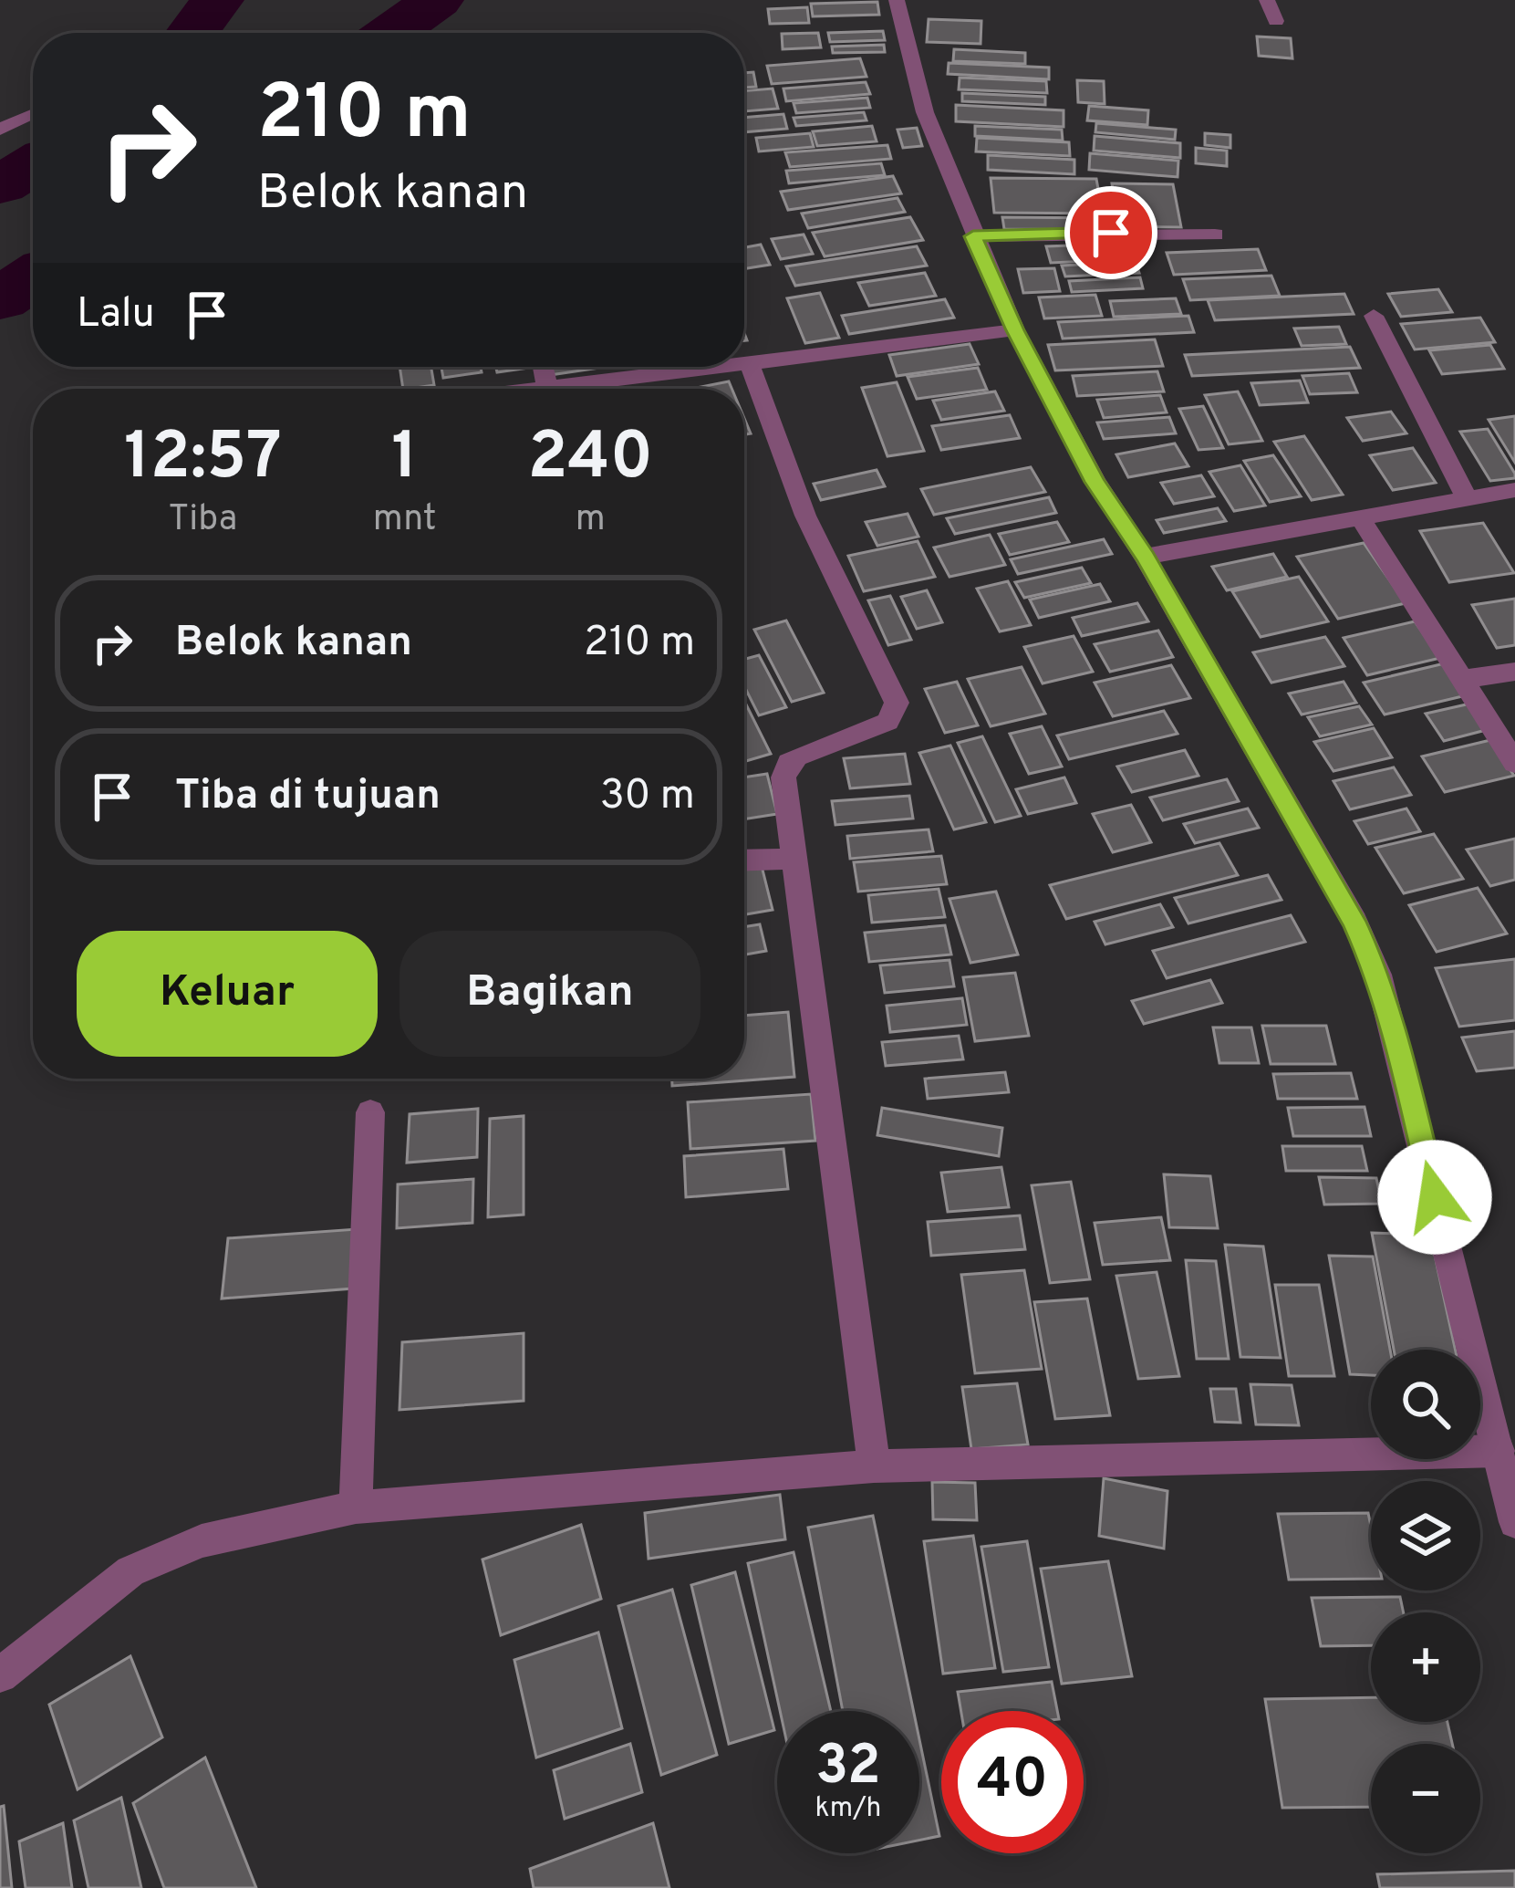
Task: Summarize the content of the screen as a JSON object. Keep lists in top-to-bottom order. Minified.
{"page":{"turn":["210 m","Belok kanan"],"then":"Lalu","eta":["12:57","Tiba","1","mnt","240","m"],"list":[{"name":"Belok kanan","value":"210 m"},{"name":"Tiba di tujuan","value":"30 m"}],"buttons":["Keluar","Bagikan"],"map_buttons":["+","−"],"speed":"32 km/h","limit":"40"}}
